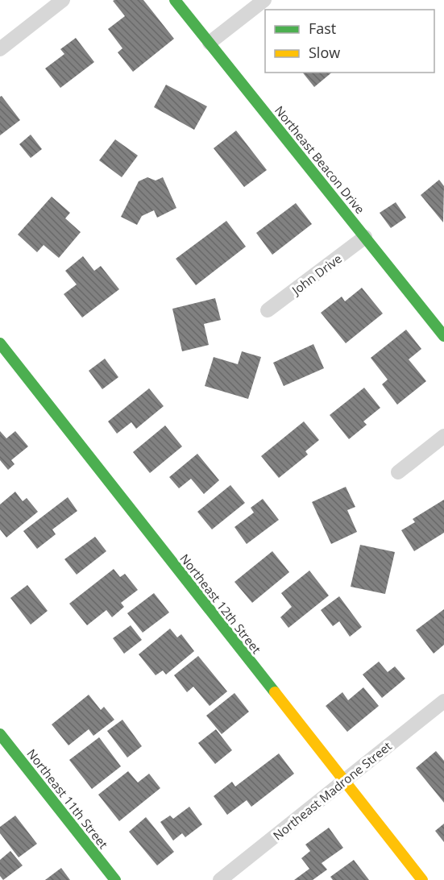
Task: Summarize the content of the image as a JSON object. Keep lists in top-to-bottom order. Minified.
{"streets":{"street":["Northeast Beacon Drive","John Drive","Northeast 12th Street","Northeast Madrone Street","Northeast 11th Street"]},"crossings":[["Northeast Beacon Drive","John Drive"],["Northeast 12th Street","Northeast Madrone Street"]],"legend":["Fast","Slow"]}
